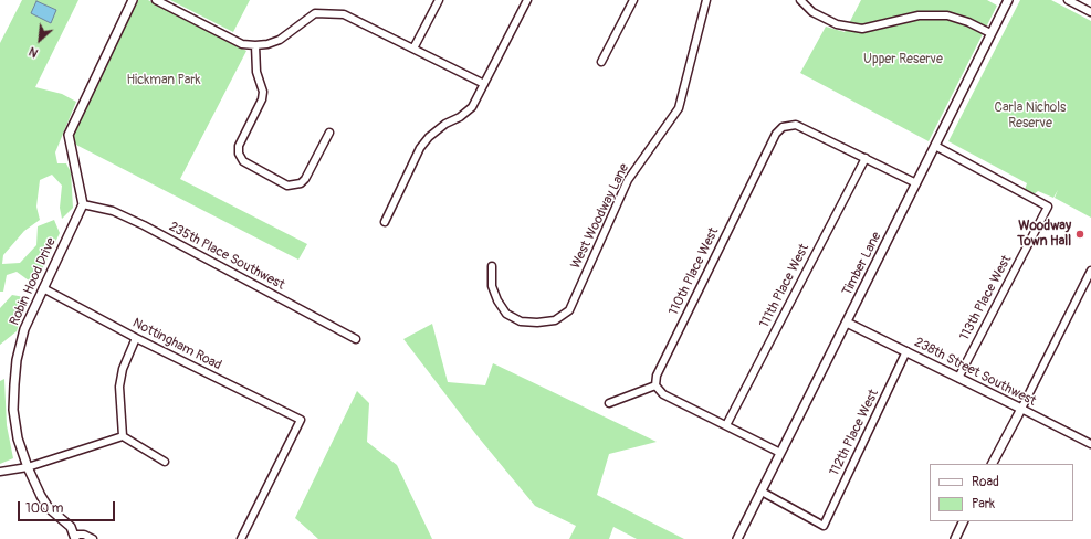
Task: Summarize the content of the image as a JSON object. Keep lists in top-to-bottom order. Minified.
{"streets":{"street":["West Woodway Lane","235th Place Southwest","Timber Lane","110th Place West","Robin Hood Drive","111th Place West","113th Place West","Nottingham Road","238th Street Southwest","112th Place West"]},"crossings":[["235th Place Southwest","Robin Hood Drive"],["Timber Lane","113th Place West"],["Timber Lane","238th Street Southwest"],["Timber Lane","112th Place West"],["110th Place West","111th Place West"],["Robin Hood Drive","Nottingham Road"],["113th Place West","238th Street Southwest"],["238th Street Southwest","112th Place West"]],"parks":["Upper Reserve","Hickman Park","Carla Nichols Reserve"],"places":["Woodway Town Hall"],"legend":["Road","Park"],"scale_bar":"100 m","north":"bottom left"}
